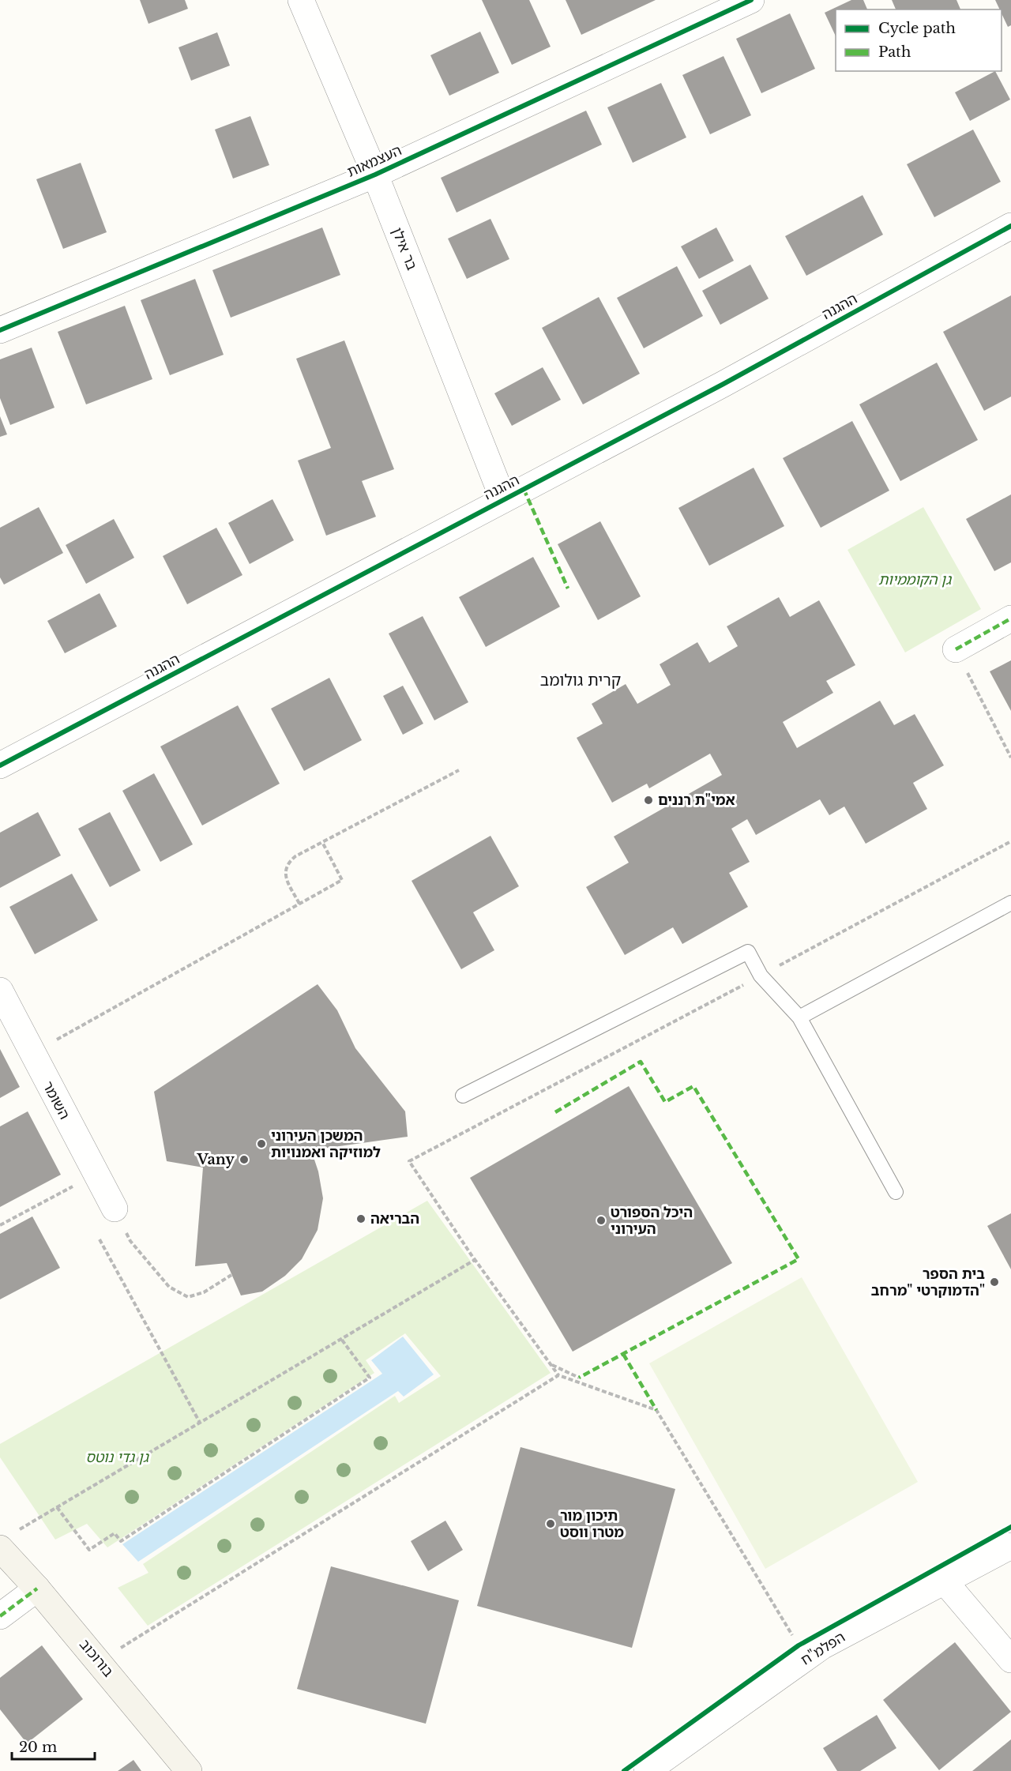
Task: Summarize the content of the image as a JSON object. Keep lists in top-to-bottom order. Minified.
{"streets":{"street":["העצמאות","בר אילן","ההגנה","השומר","הפלמ\"ח","בורוכוב"]},"crossings":[["העצמאות","בר אילן"],["בר אילן","ההגנה"]],"districts":["קרית גולומב"],"parks":["גן הקוממיות","גן גדי נוטס"],"places":["אמי\"ת רננים","המשכן העירוני למוזיקה ואמנויות","Vany","הבריאה","היכל הספורט העירוני","בית הספר הדמוקרטי \"מרחב\"","תיכון מור מטרו ווסט"],"legend":["Cycle path","Path"],"scale_bar":"20 m"}
